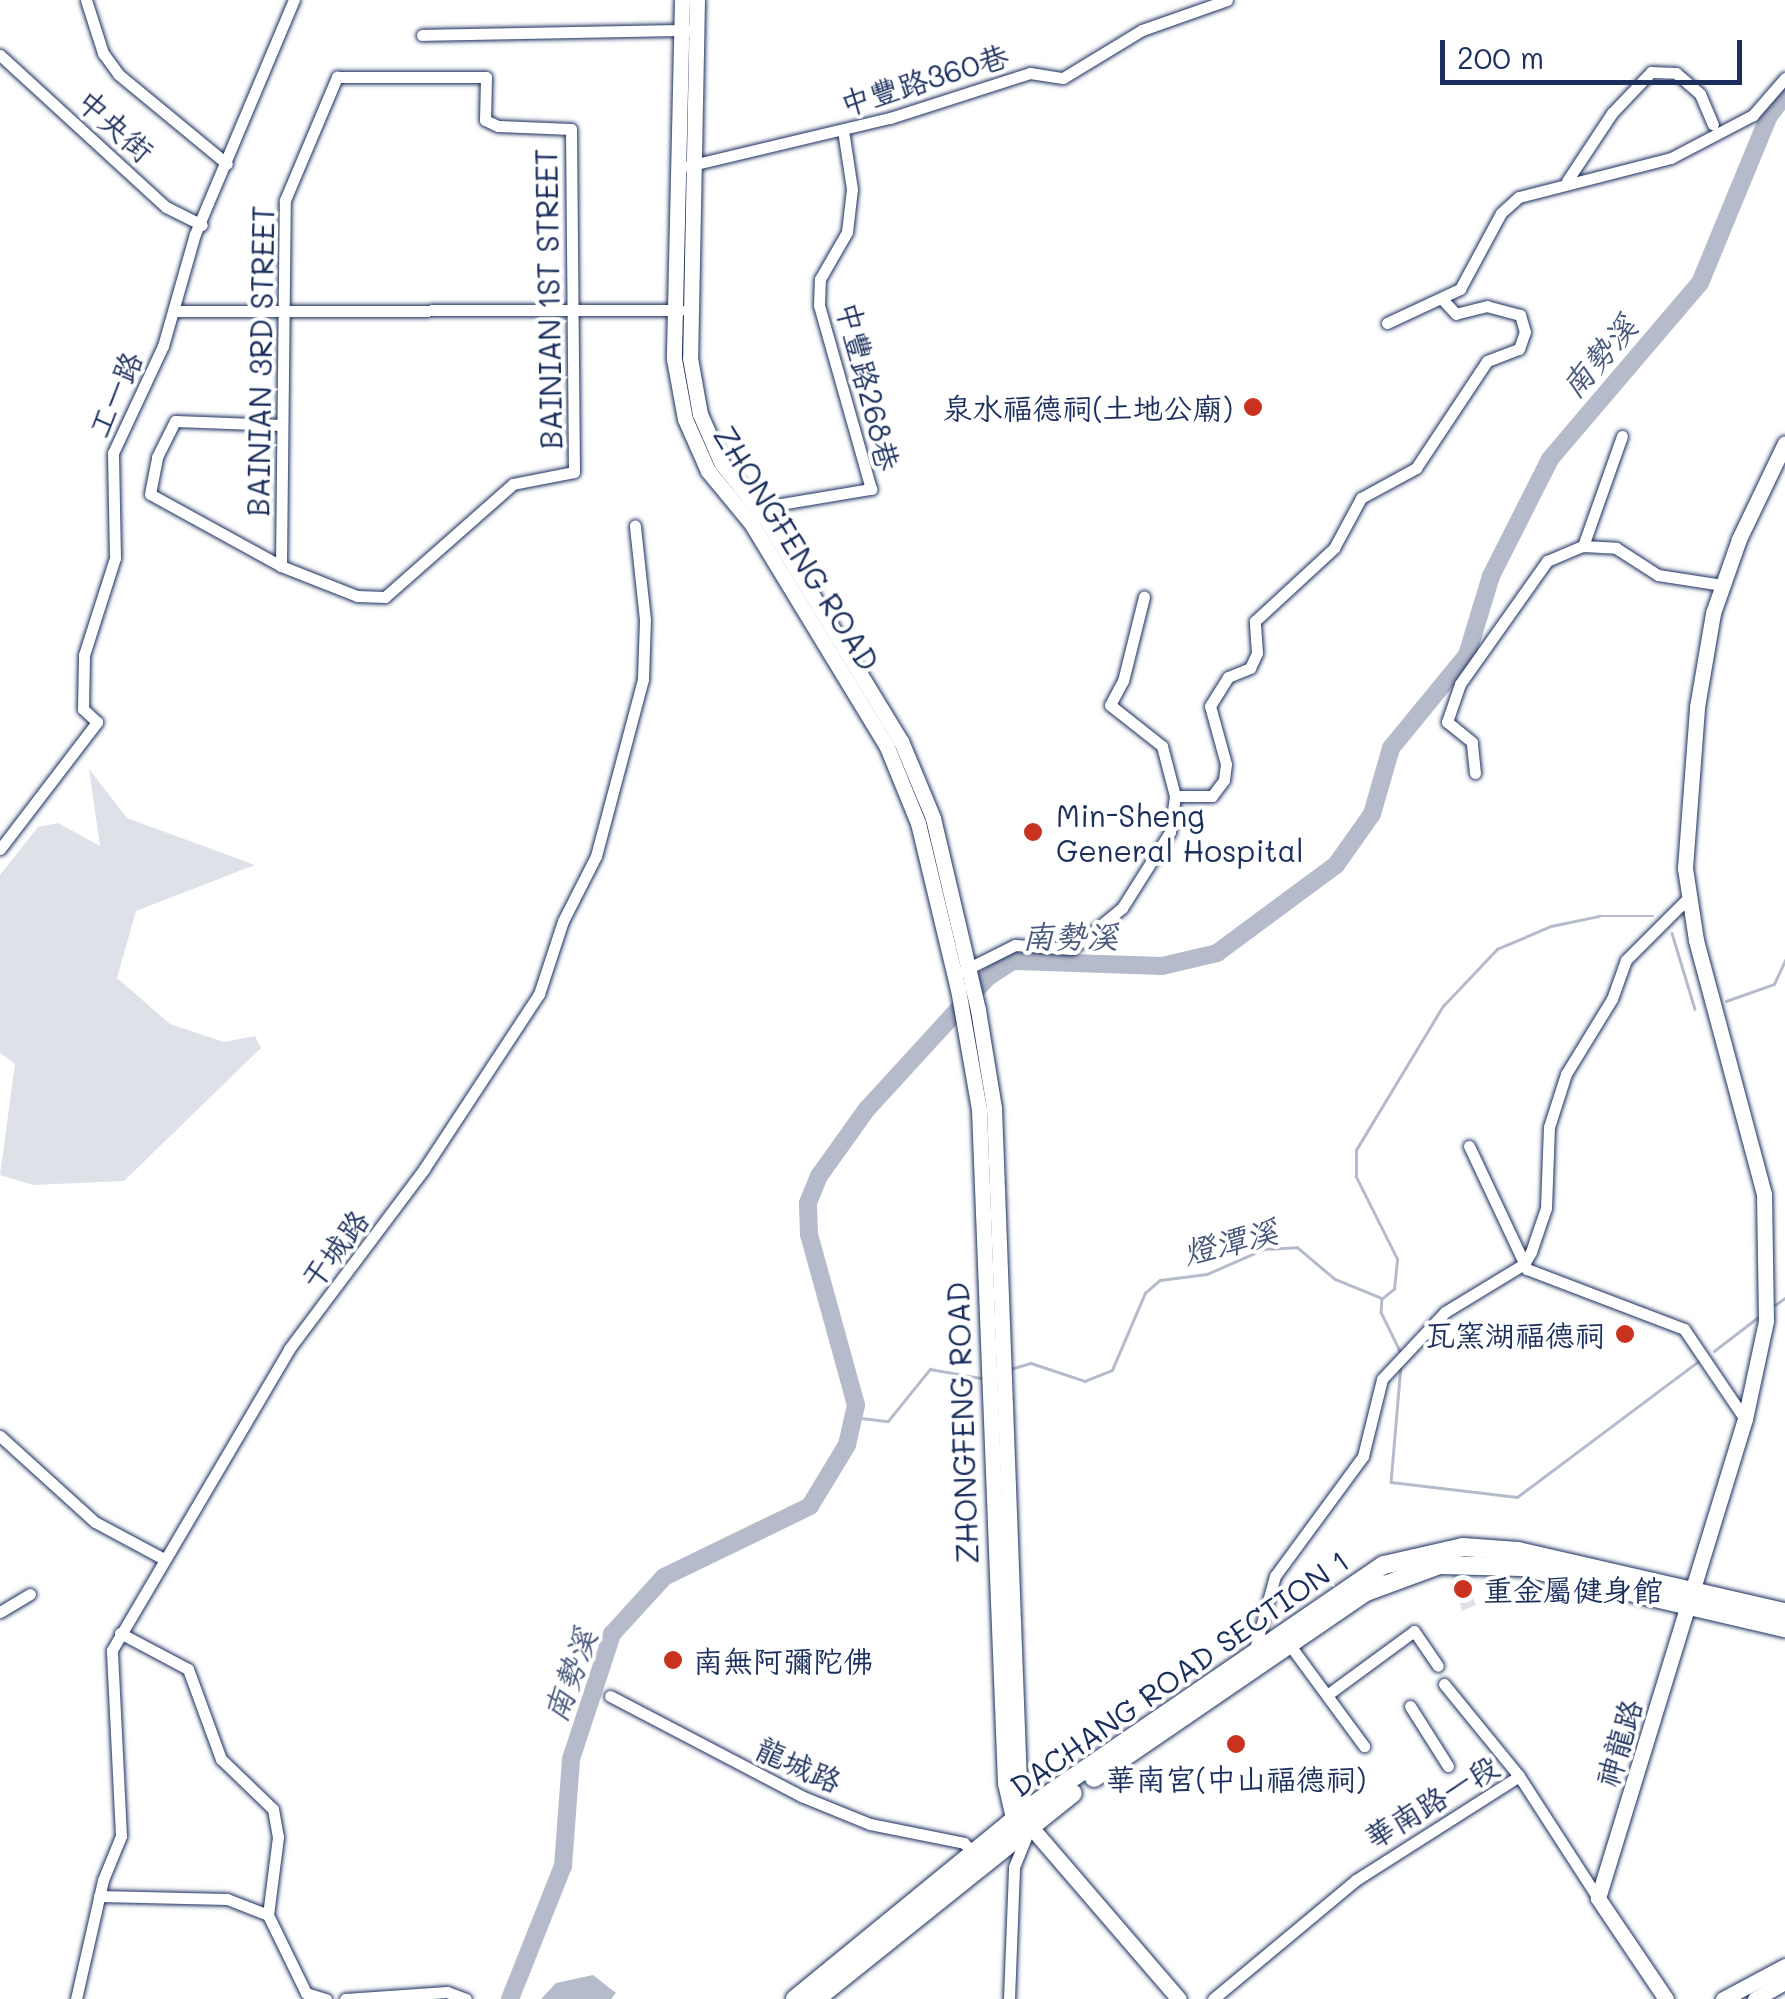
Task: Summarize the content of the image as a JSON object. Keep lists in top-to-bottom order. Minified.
{"streets":{"main road":["ZHONGFENG ROAD","DACHANG ROAD SECTION 1","神龍路","華南路一段"],"street":["中豐路360巷","中央街","BAINIAN 1ST STREET","BAINIAN 3RD STREET","中豐路268巷","工一路","干城路","龍城路"]},"crossings":[["中豐路360巷","中豐路268巷"],["中豐路360巷","ZHONGFENG ROAD"],["中央街","工一路"],["BAINIAN 1ST STREET","BAINIAN 3RD STREET"],["中豐路268巷","ZHONGFENG ROAD"],["ZHONGFENG ROAD","DACHANG ROAD SECTION 1"],["DACHANG ROAD SECTION 1","神龍路"],["神龍路","華南路一段"]],"water":["南勢溪","燈潭溪"],"places":["泉水福德祠(土地公廟)","Min-Sheng General Hospital","瓦窯湖福德祠","重金屬健身館","南無阿彌陀佛","華南宮(中山福德祠)"],"scale_bar":"200 m"}
